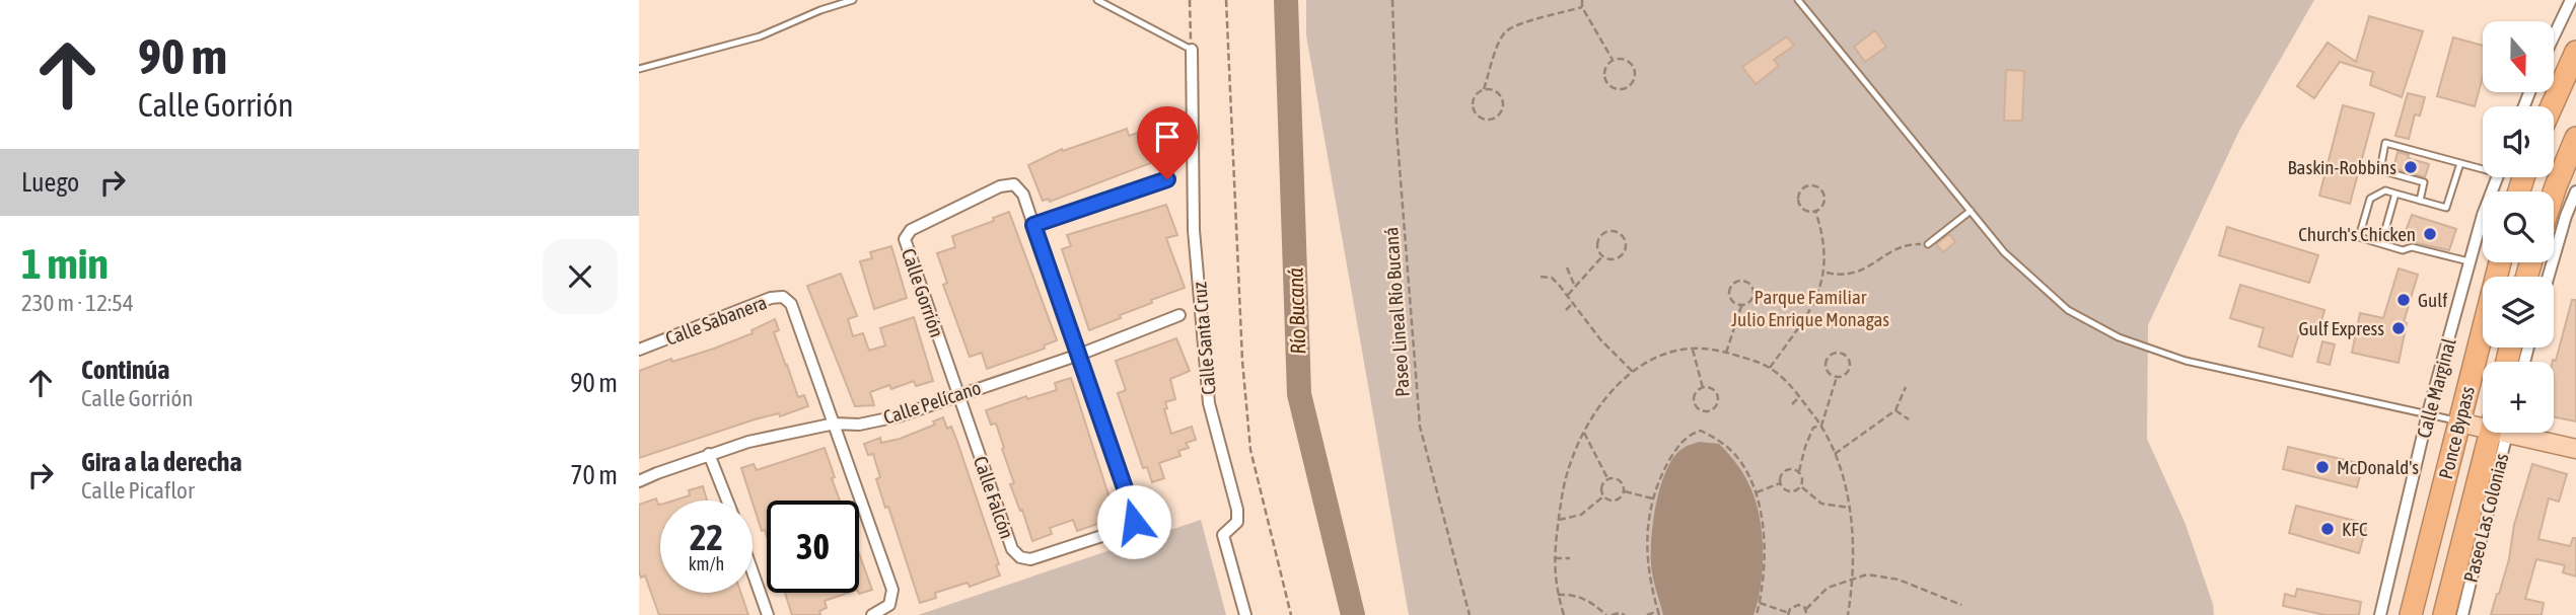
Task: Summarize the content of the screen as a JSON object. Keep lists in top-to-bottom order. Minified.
{"streets":{"highway":["Ponce Bypass"],"street":["Calle Gorrión","Calle Sabanera","Calle Santa Cruz","Calle Marginal","Calle Pelícano","Calle Falcón","Paseo Las Colonias"],"path":["Paseo Lineal Río Bucaná"]},"crossings":[["Calle Gorrión","Calle Pelícano"],["Calle Gorrión","Calle Falcón"],["Calle Sabanera","Calle Pelícano"],["Calle Pelícano","Calle Falcón"]],"water":["Río Bucaná"],"parks":["Parque Familiar Julio Enrique Monagas"],"places":["Baskin-Robbins","Church's Chicken","Gulf","Gulf Express","McDonald's","KFC"],"north":"bottom","page":{"turn":["90 m","Calle Gorrión"],"map_buttons":"+","then":"Luego","heading":["1 min","230 m · 12:54"],"list":[{"name":"Continúa","note":"Calle Gorrión","value":"90 m"},{"name":"Gira a la derecha","note":"Calle Picaflor","value":"70 m"}],"speed":"22 km/h","limit":"30"}}
